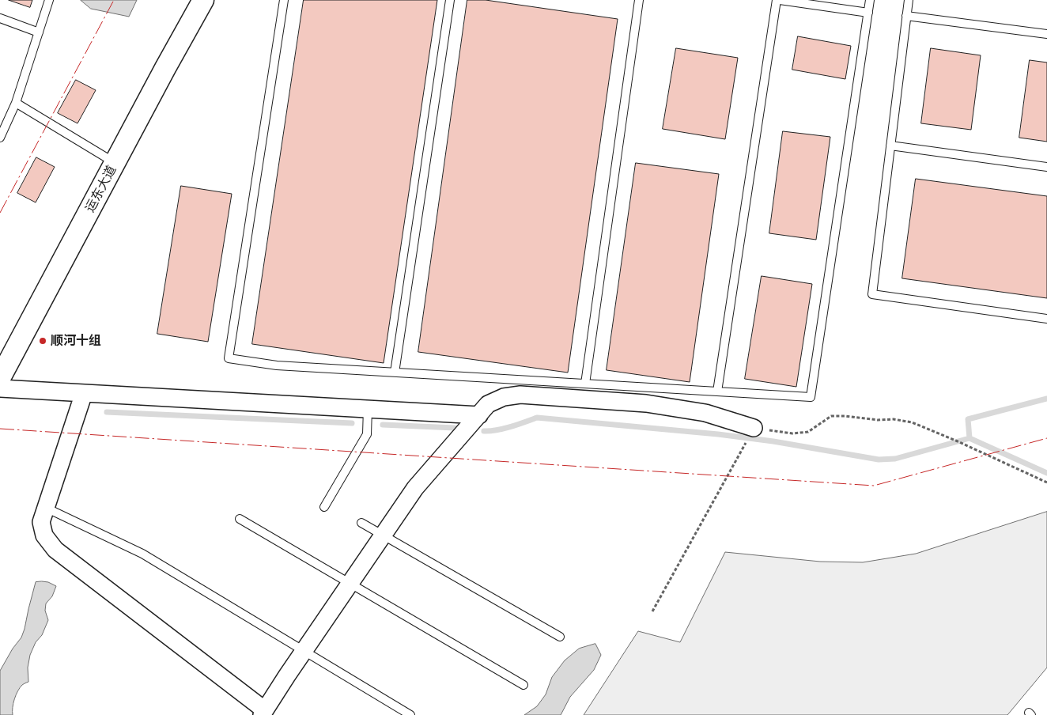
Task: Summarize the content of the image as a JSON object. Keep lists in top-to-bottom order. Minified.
{"streets":{"street":["运东大道"]},"places":["顺河十组"]}
